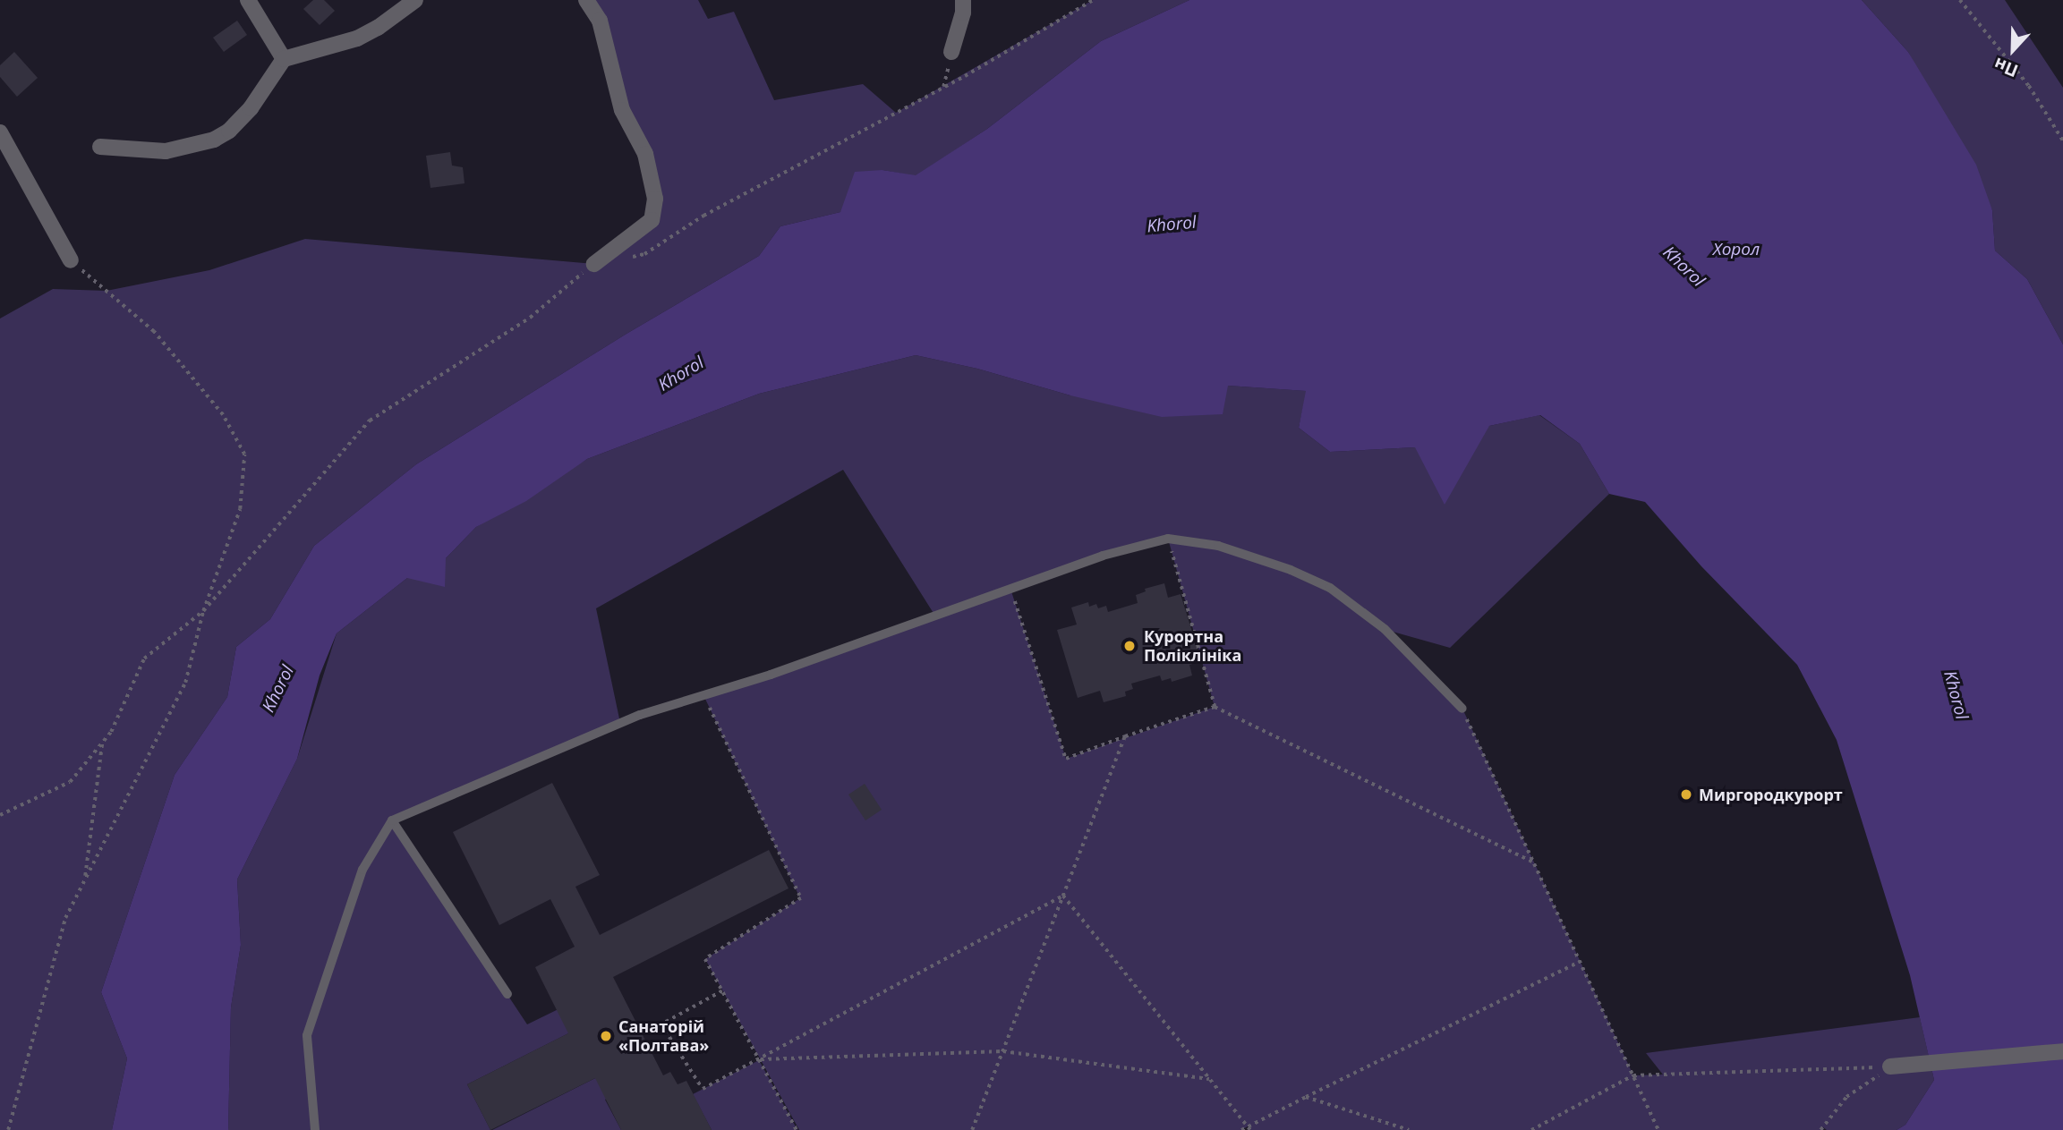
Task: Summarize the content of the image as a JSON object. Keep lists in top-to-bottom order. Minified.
{"water":["Khorol","Хорол"],"places":["Курортна Поліклініка","Миргородкурорт","Санаторій «Полтава»"],"north":"bottom"}
